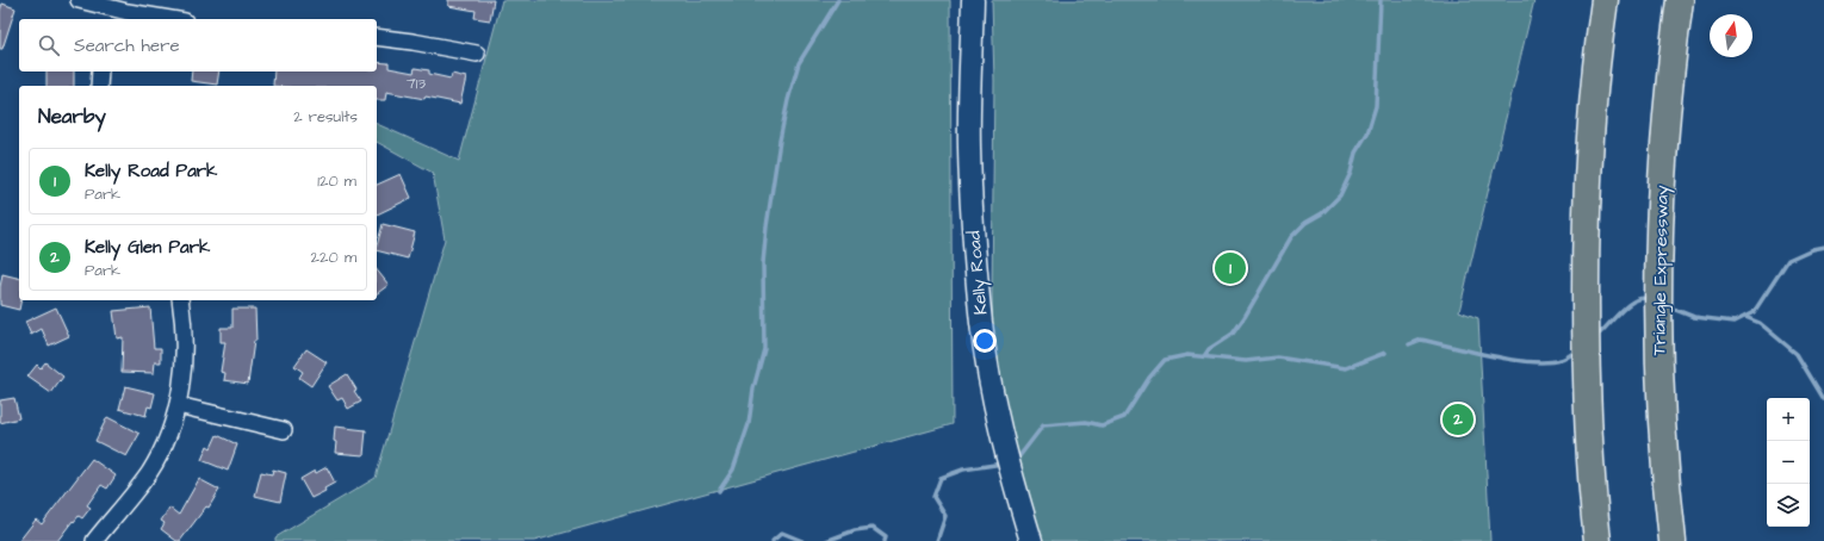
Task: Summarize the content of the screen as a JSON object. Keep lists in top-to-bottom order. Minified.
{"streets":{"highway":["Triangle Expressway"],"street":["Kelly Road"]},"house_numbers":["713"],"north":"top","page":{"search":"Search here","heading":["Nearby","2 results"],"list":[{"mark":"1","name":"Kelly Road Park","note":"Park","value":"120 m"},{"mark":"2","name":"Kelly Glen Park","note":"Park","value":"220 m"}],"pins":["1","2"],"map_buttons":["+","−"]}}
